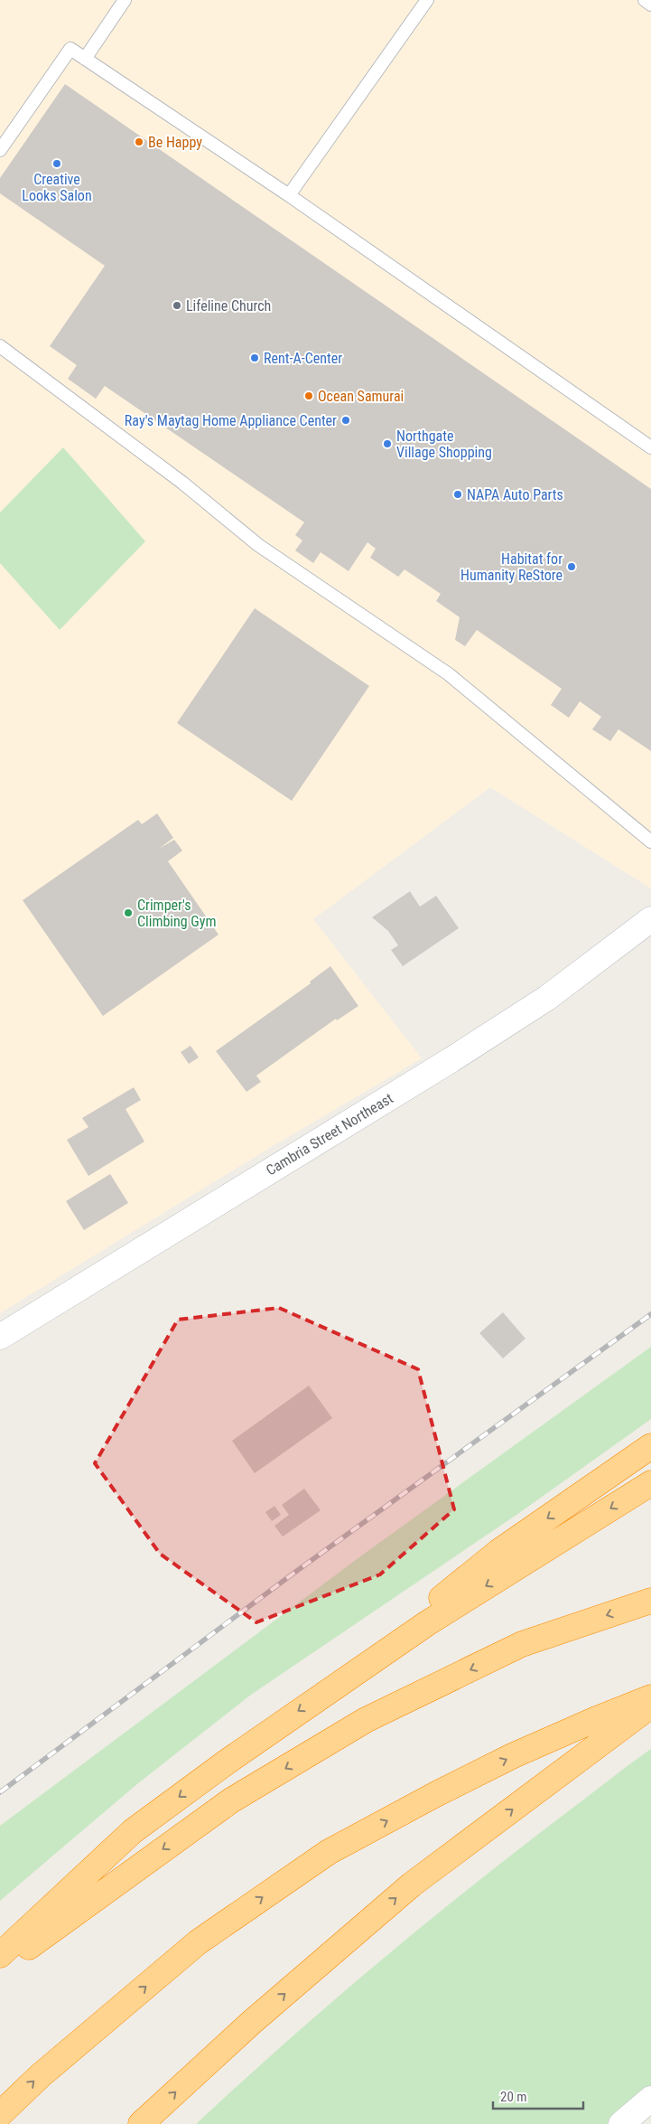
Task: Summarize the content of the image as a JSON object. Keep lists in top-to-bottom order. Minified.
{"streets":{"main road":["Cambria Street Northeast"]},"places":["Be Happy","Creative Looks Salon","Lifeline Church","Rent-A-Center","Ocean Samurai","Ray's Maytag Home Appliance Center","Northgate Village Shopping","NAPA Auto Parts","Habitat for Humanity ReStore","Crimper's Climbing Gym"],"scale_bar":"20 m"}
